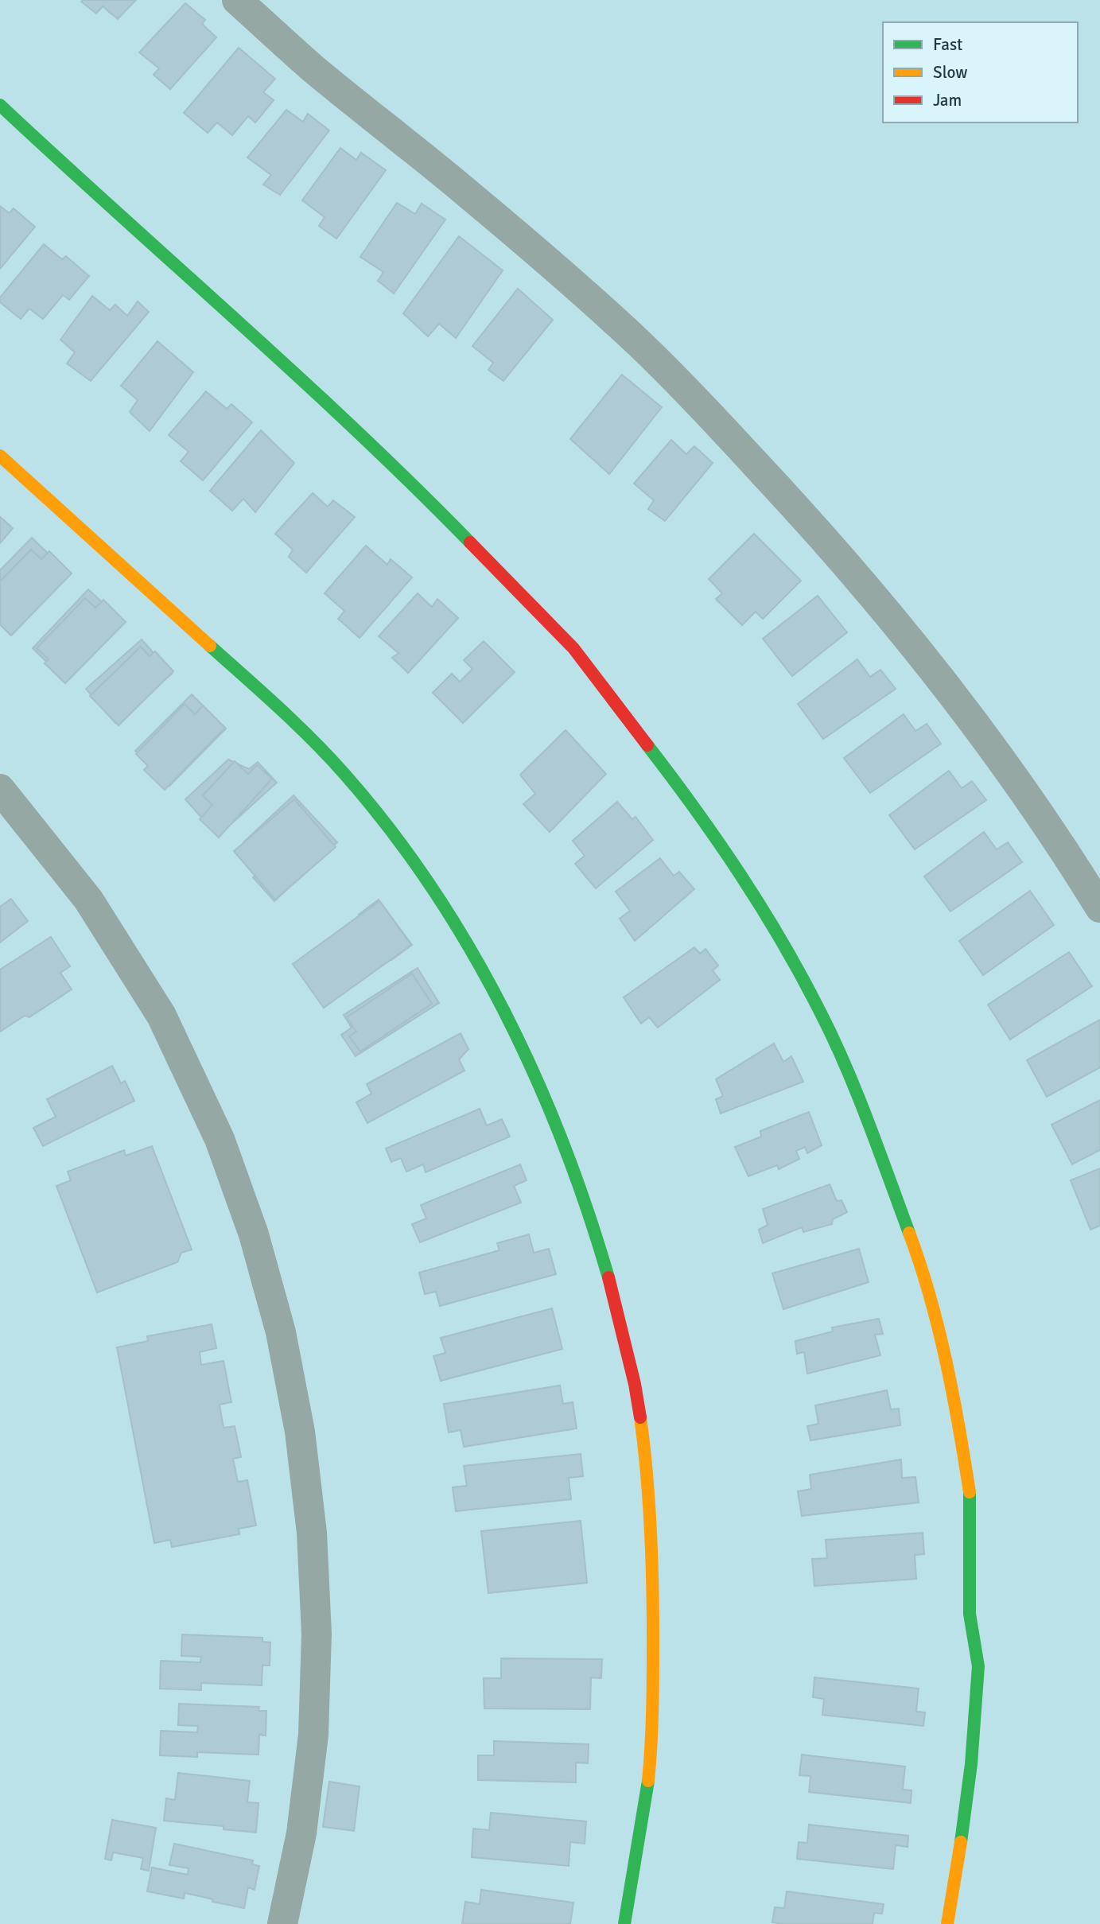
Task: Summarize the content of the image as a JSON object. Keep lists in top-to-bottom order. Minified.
{"legend":["Fast","Slow","Jam"]}
